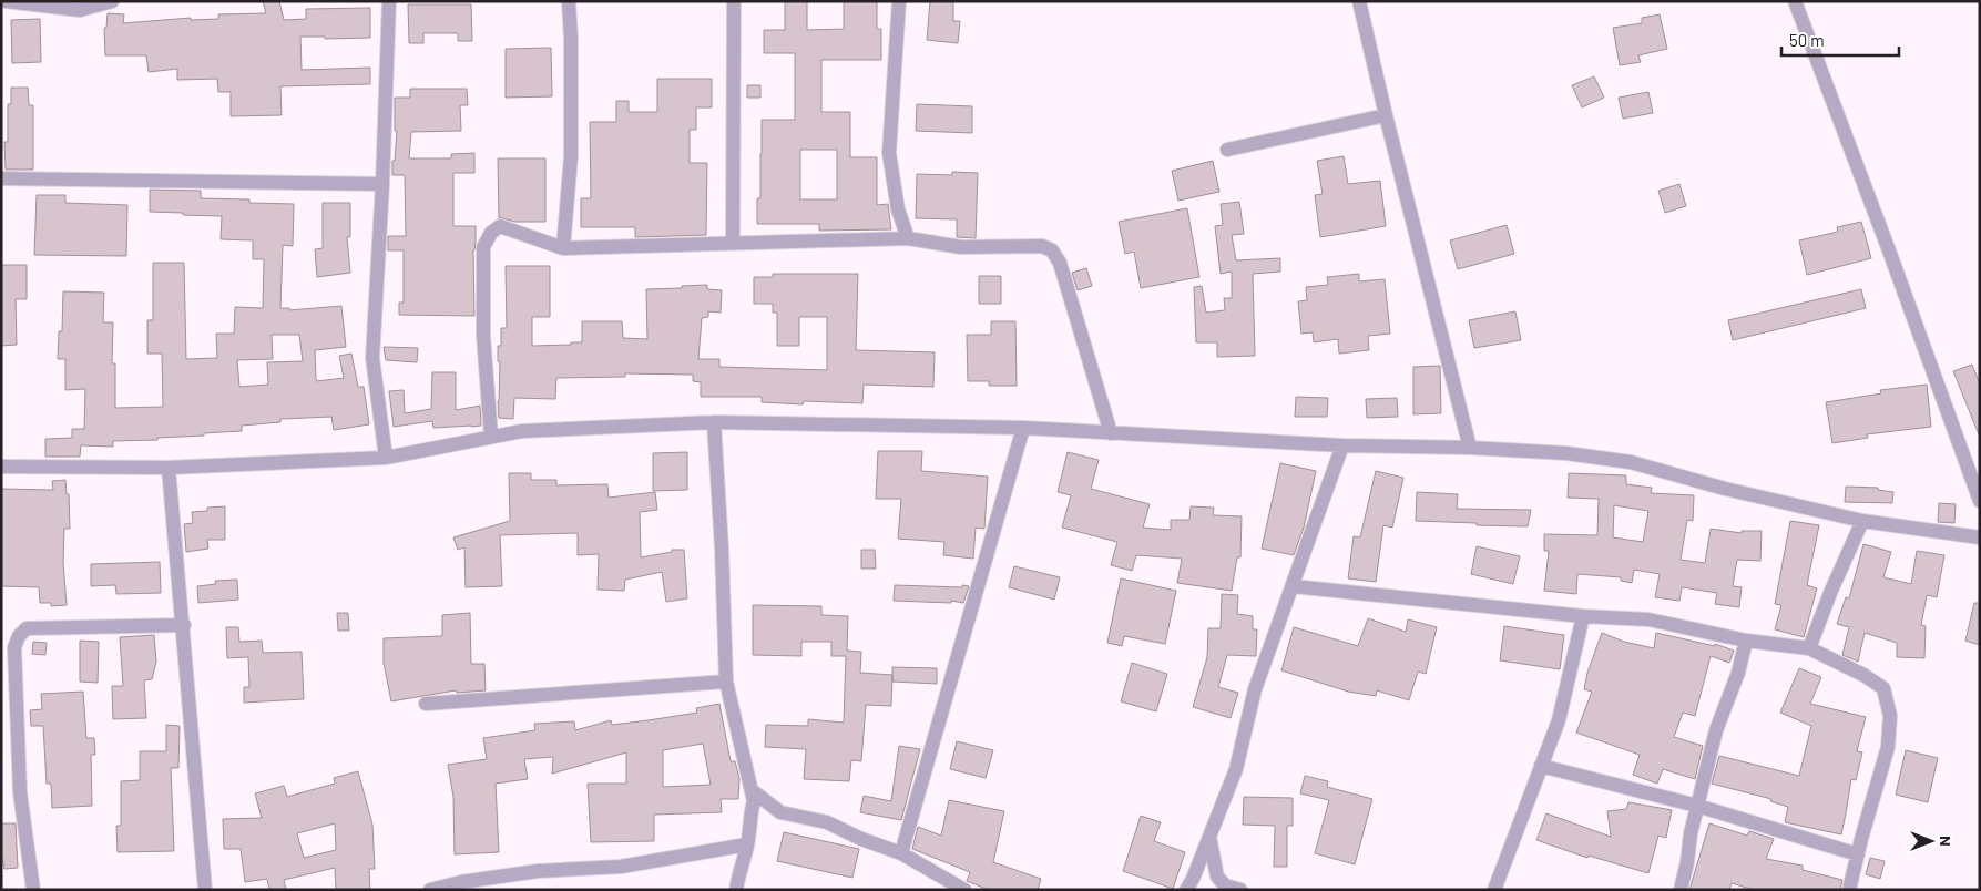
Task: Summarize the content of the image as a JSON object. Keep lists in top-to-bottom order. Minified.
{"scale_bar":"50 m","north":"right"}
